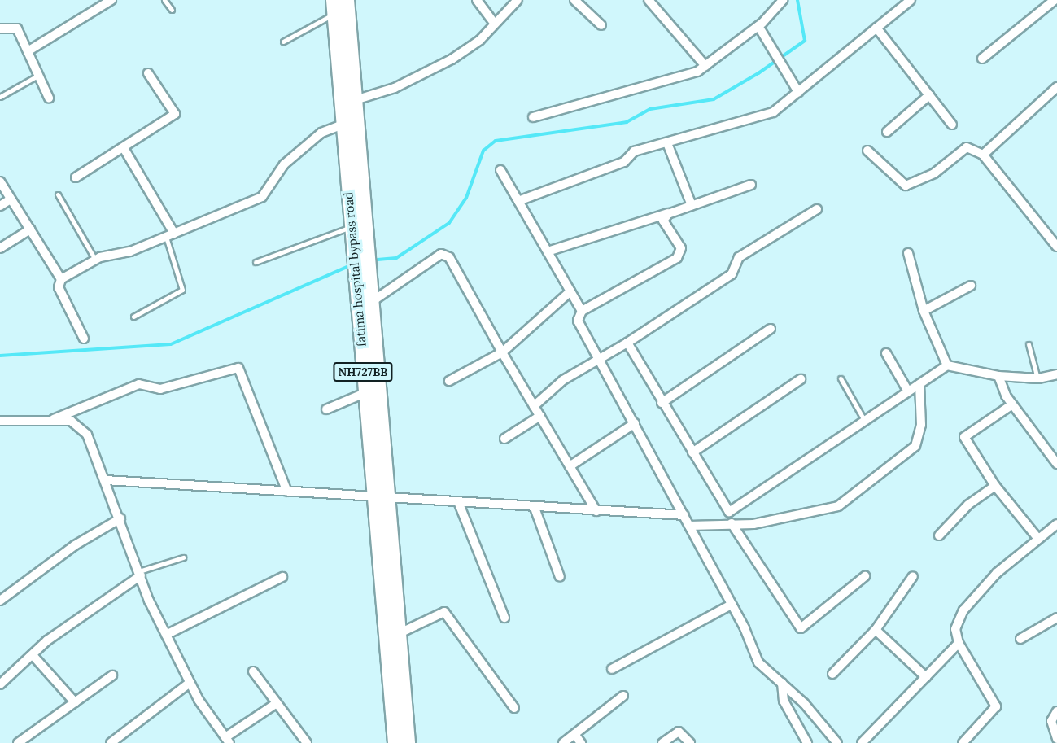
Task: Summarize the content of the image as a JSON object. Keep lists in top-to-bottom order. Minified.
{"streets":{"highway":["fatima hospital bypass road","NH727BB"]}}
